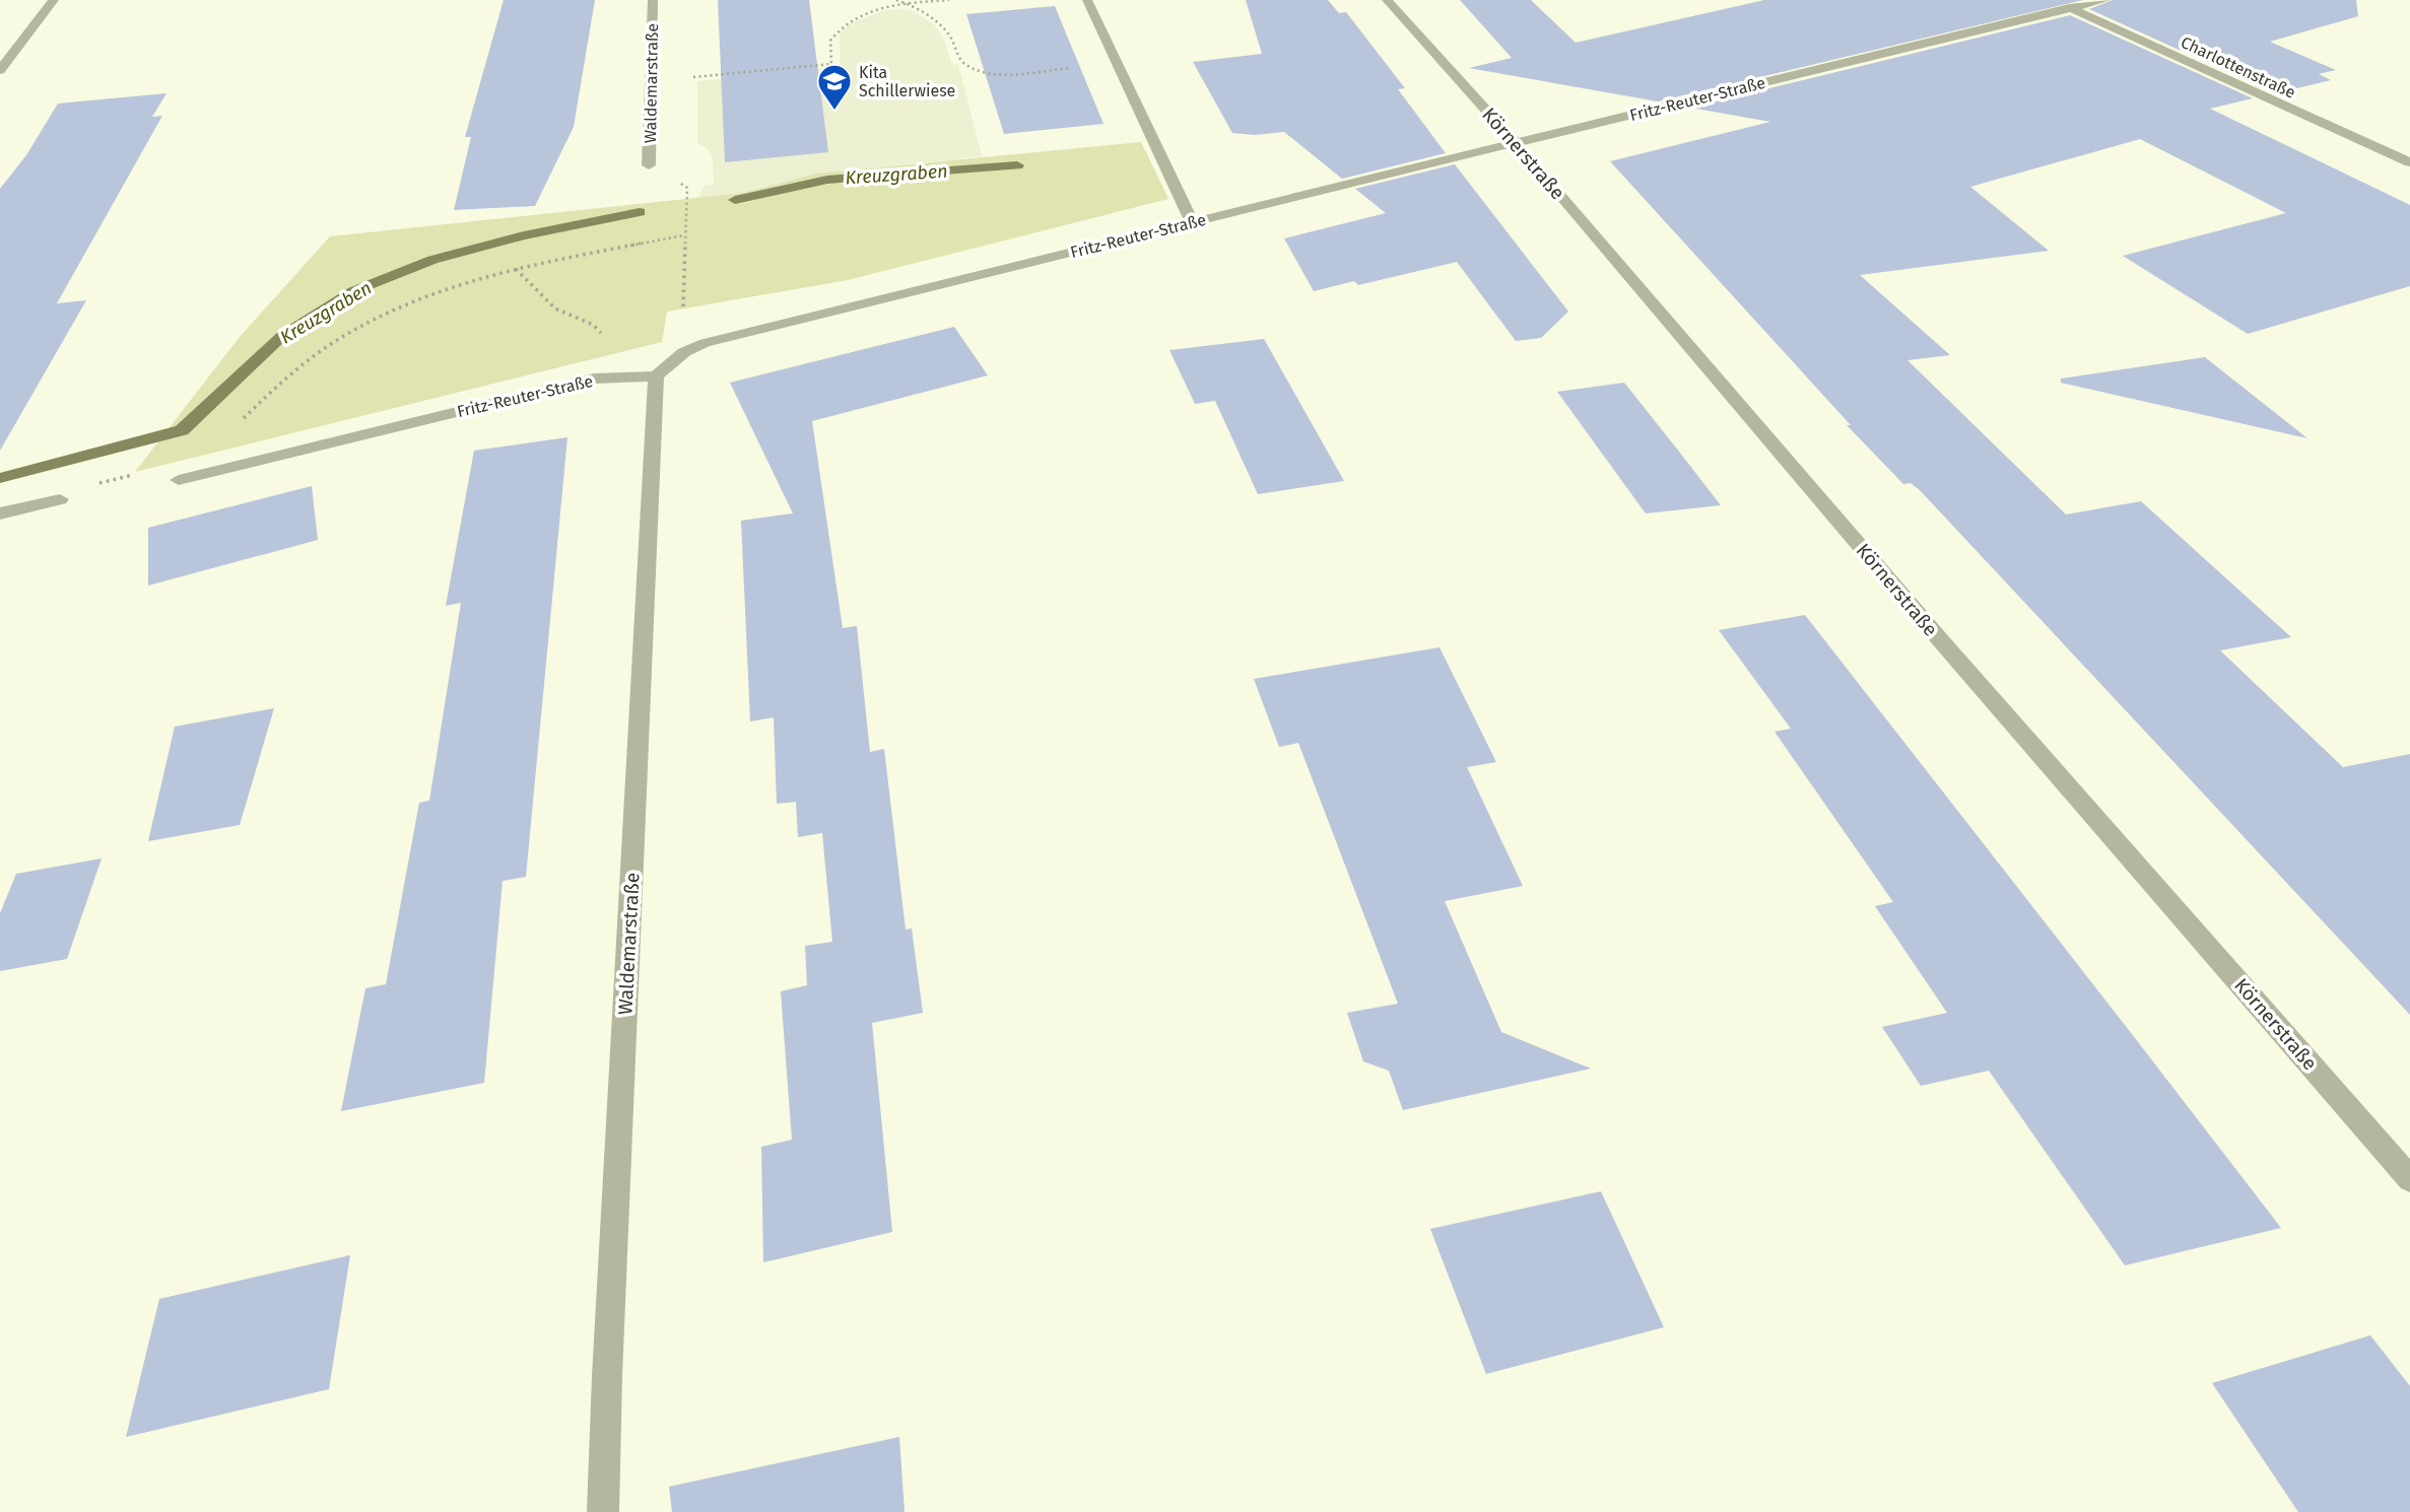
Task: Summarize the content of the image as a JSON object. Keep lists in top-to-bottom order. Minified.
{"streets":{"street":["Charlottenstraße","Waldemarstraße","Fritz-Reuter-Straße","Körnerstraße"]},"crossings":[["Charlottenstraße","Fritz-Reuter-Straße"],["Waldemarstraße","Fritz-Reuter-Straße"],["Fritz-Reuter-Straße","Körnerstraße"]],"water":["Kreuzgraben"],"places":{"school or university":["Kita Schillerwiese"]}}
